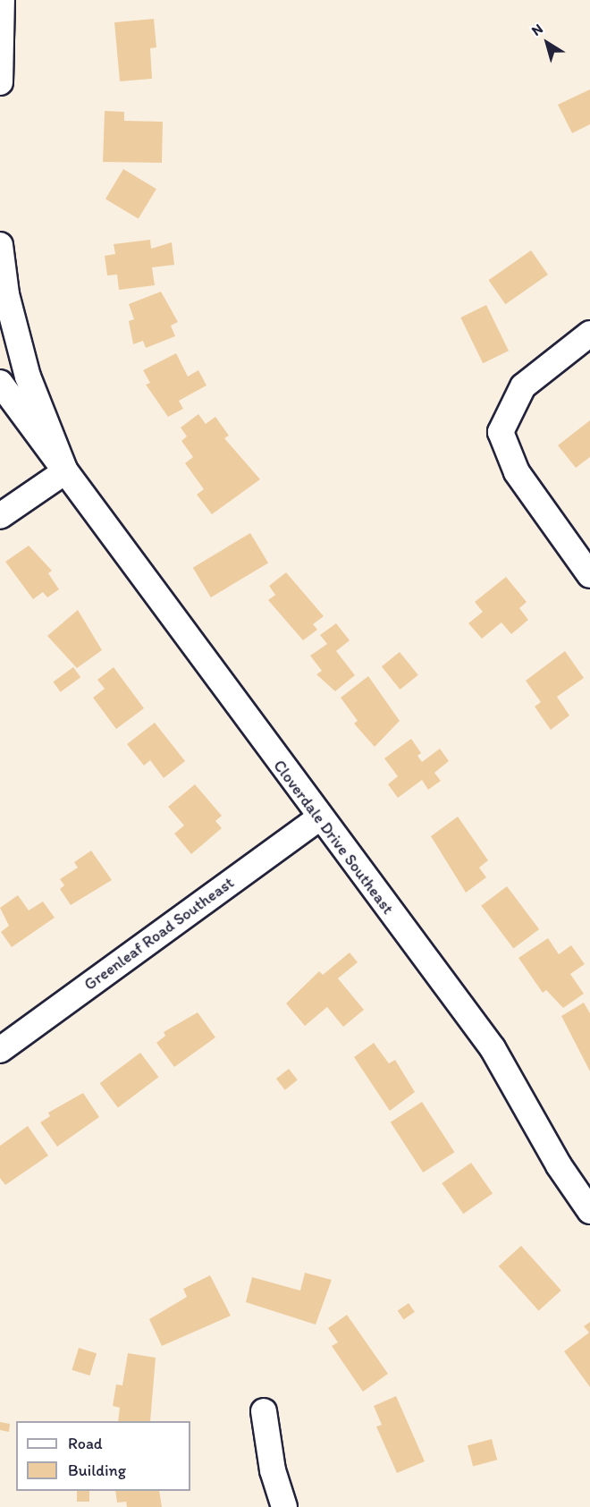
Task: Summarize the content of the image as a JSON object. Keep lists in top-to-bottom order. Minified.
{"streets":{"street":["Cloverdale Drive Southeast","Greenleaf Road Southeast"]},"crossings":[["Cloverdale Drive Southeast","Greenleaf Road Southeast"]],"legend":["Road","Building"],"north":"top left"}
